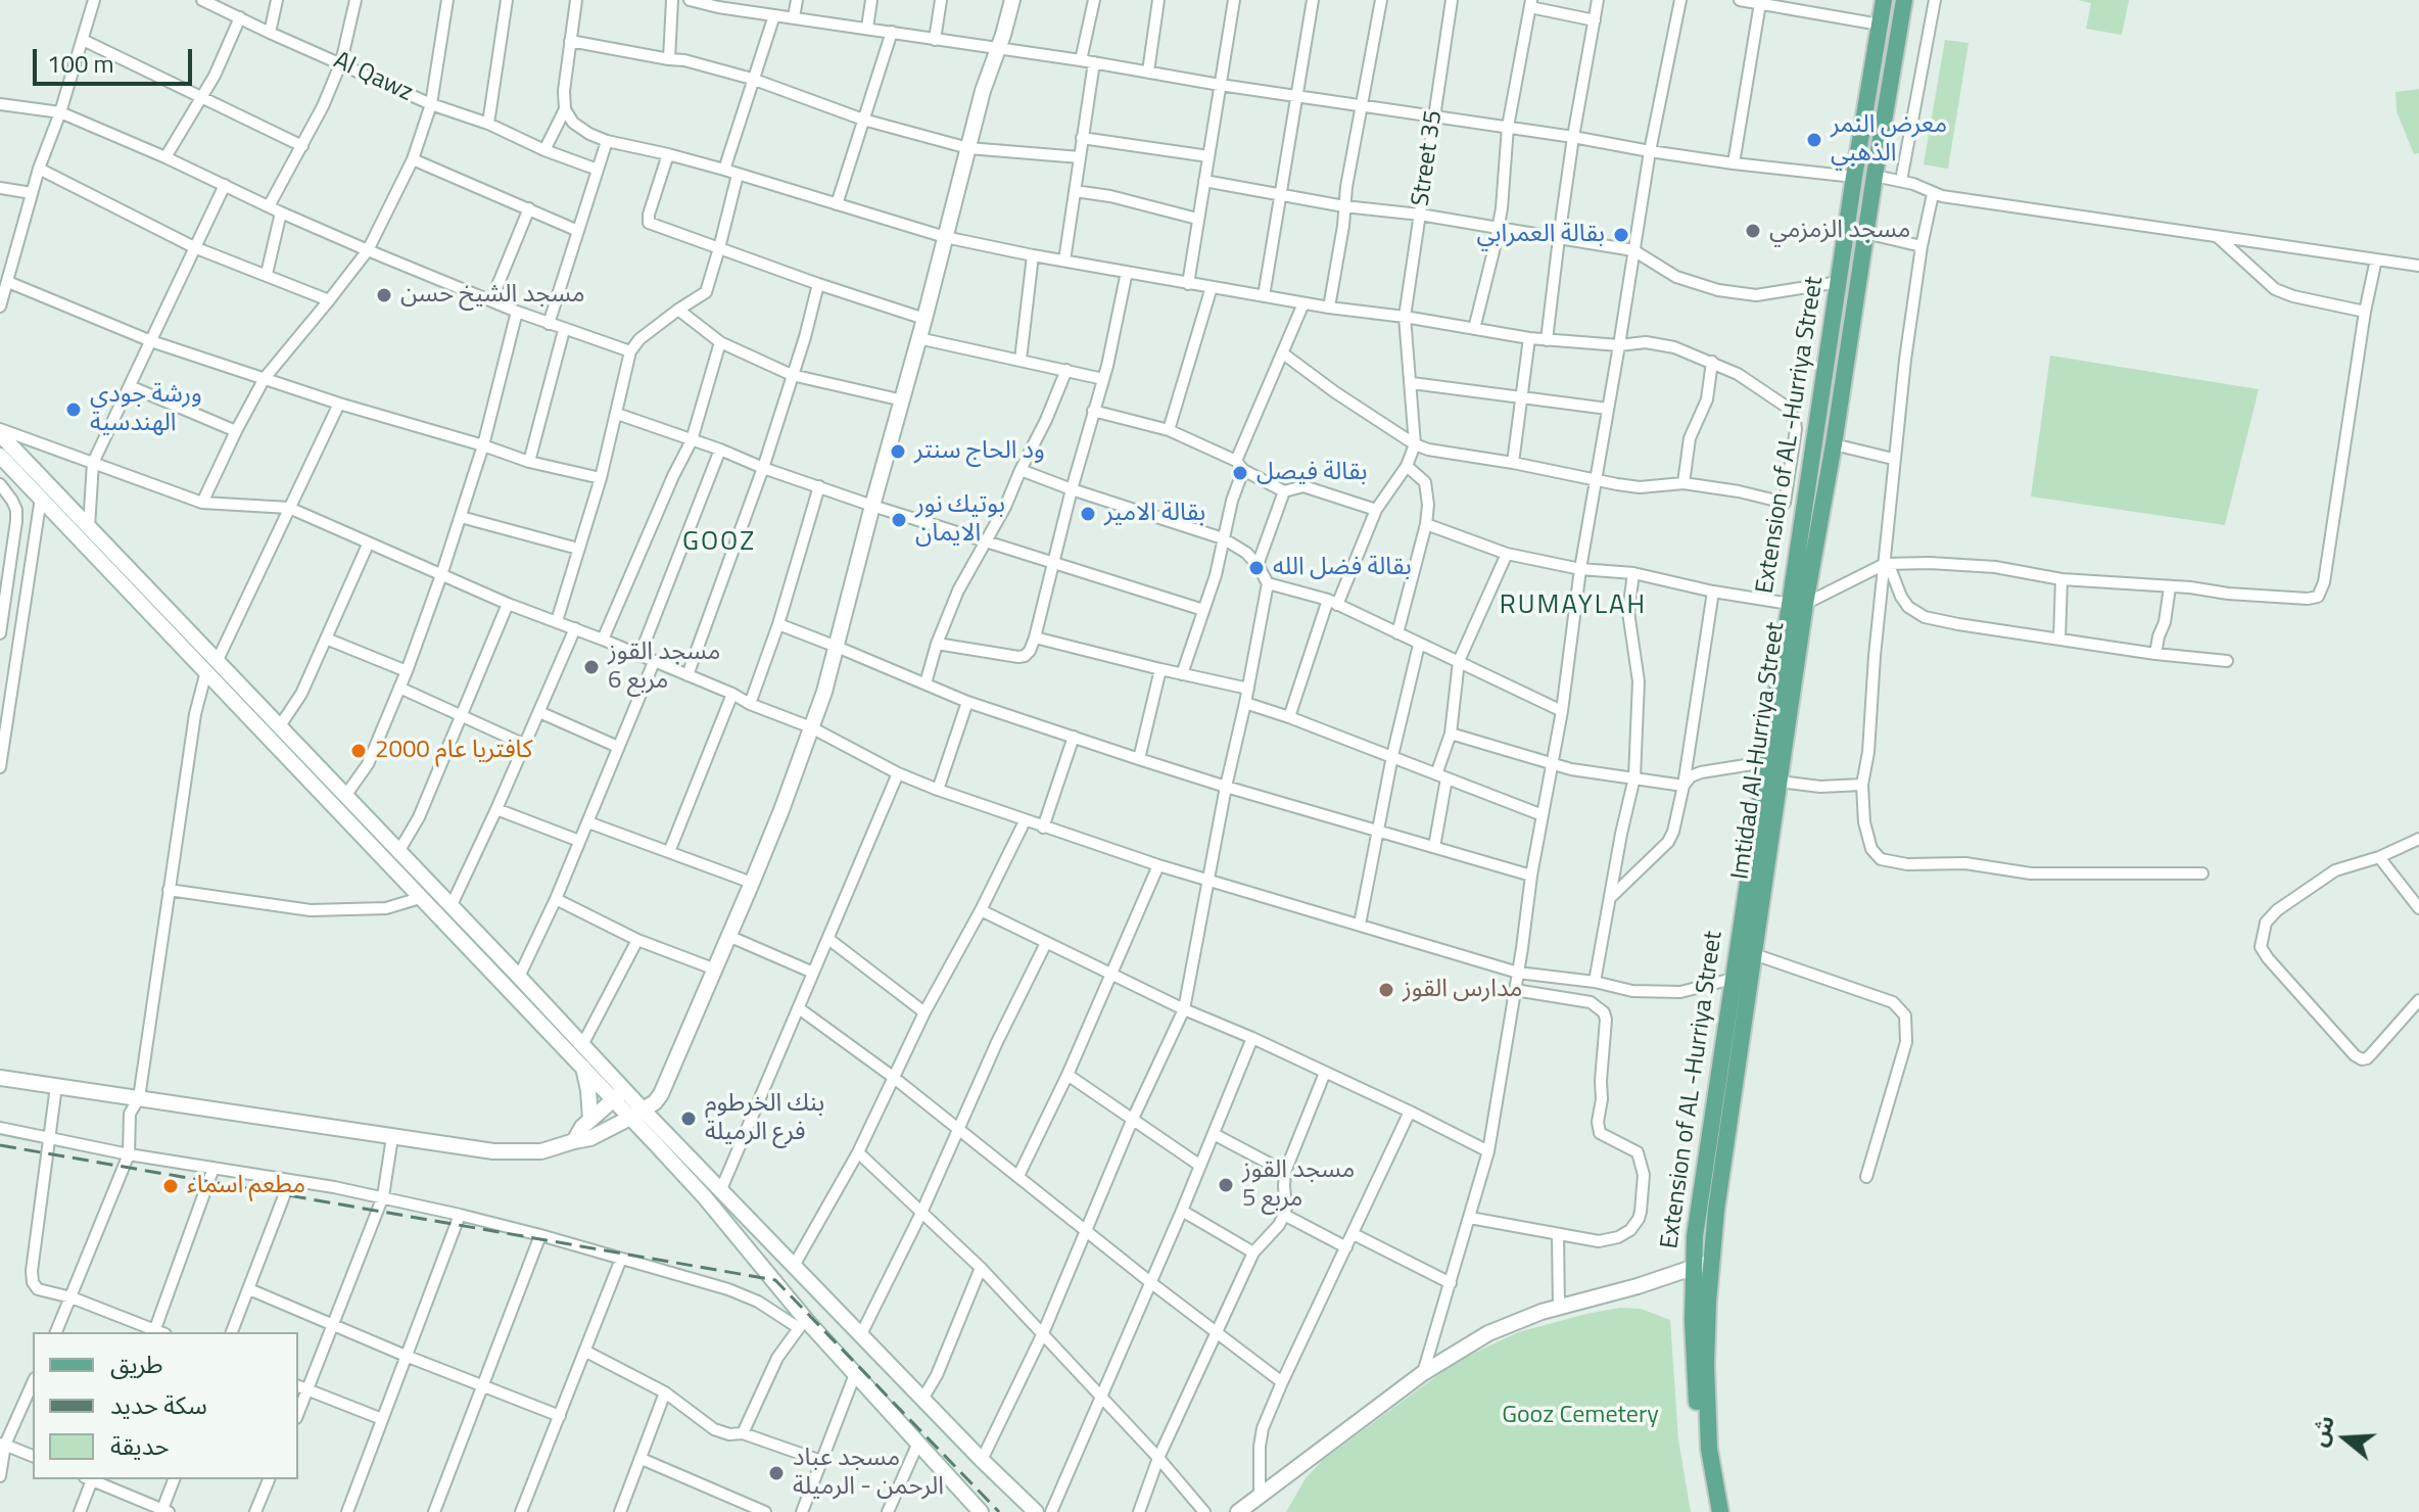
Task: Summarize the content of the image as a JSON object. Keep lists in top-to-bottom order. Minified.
{"streets":{"main road":["Extension of AL -Hurriya Street","Imtidad Al-Hurriya Street"],"street":["Al Qawz","Street 35"]},"crossings":[["Extension of AL -Hurriya Street","Imtidad Al-Hurriya Street"]],"districts":["GOOZ","RUMAYLAH"],"parks":["Gooz Cemetery"],"places":["معرض النمر الذهبي","مسجد الزمزمي","بقالة العمرابي","مسجد الشيخ حسن","ورشة جودي الهندسية","ود الحاج سنتر","بقالة فيصل","بقالة الامير","بوتيك نور الايمان","بقالة فضل الله","مسجد القوز مربع 6","كافتريا عام 2000","مدارس القوز","بنك الخرطوم فرع الرميلة","مسجد القوز مربع 5","مطعم اسماء","مسجد عباد الرحمن - الرميلة"],"legend":["طريق","سكة حديد","حديقة"],"scale_bar":"100 m","north":"left"}
